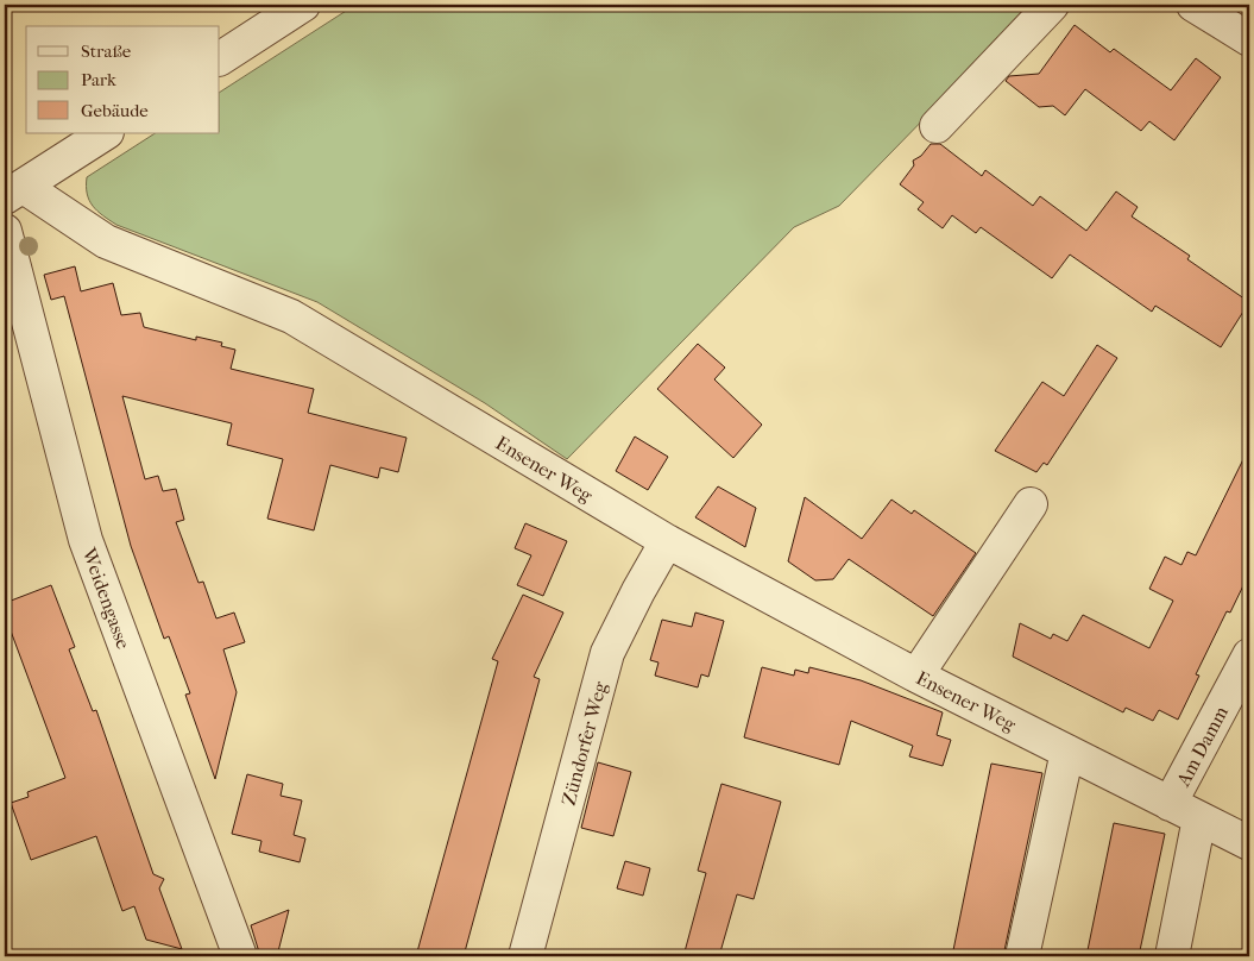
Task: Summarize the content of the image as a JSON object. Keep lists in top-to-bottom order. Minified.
{"streets":{"street":["Ensener Weg","Weidengasse","Zündorfer Weg","Am Damm"]},"crossings":[["Ensener Weg","Zündorfer Weg"],["Ensener Weg","Am Damm"]],"legend":["Straße","Park","Gebäude"]}
